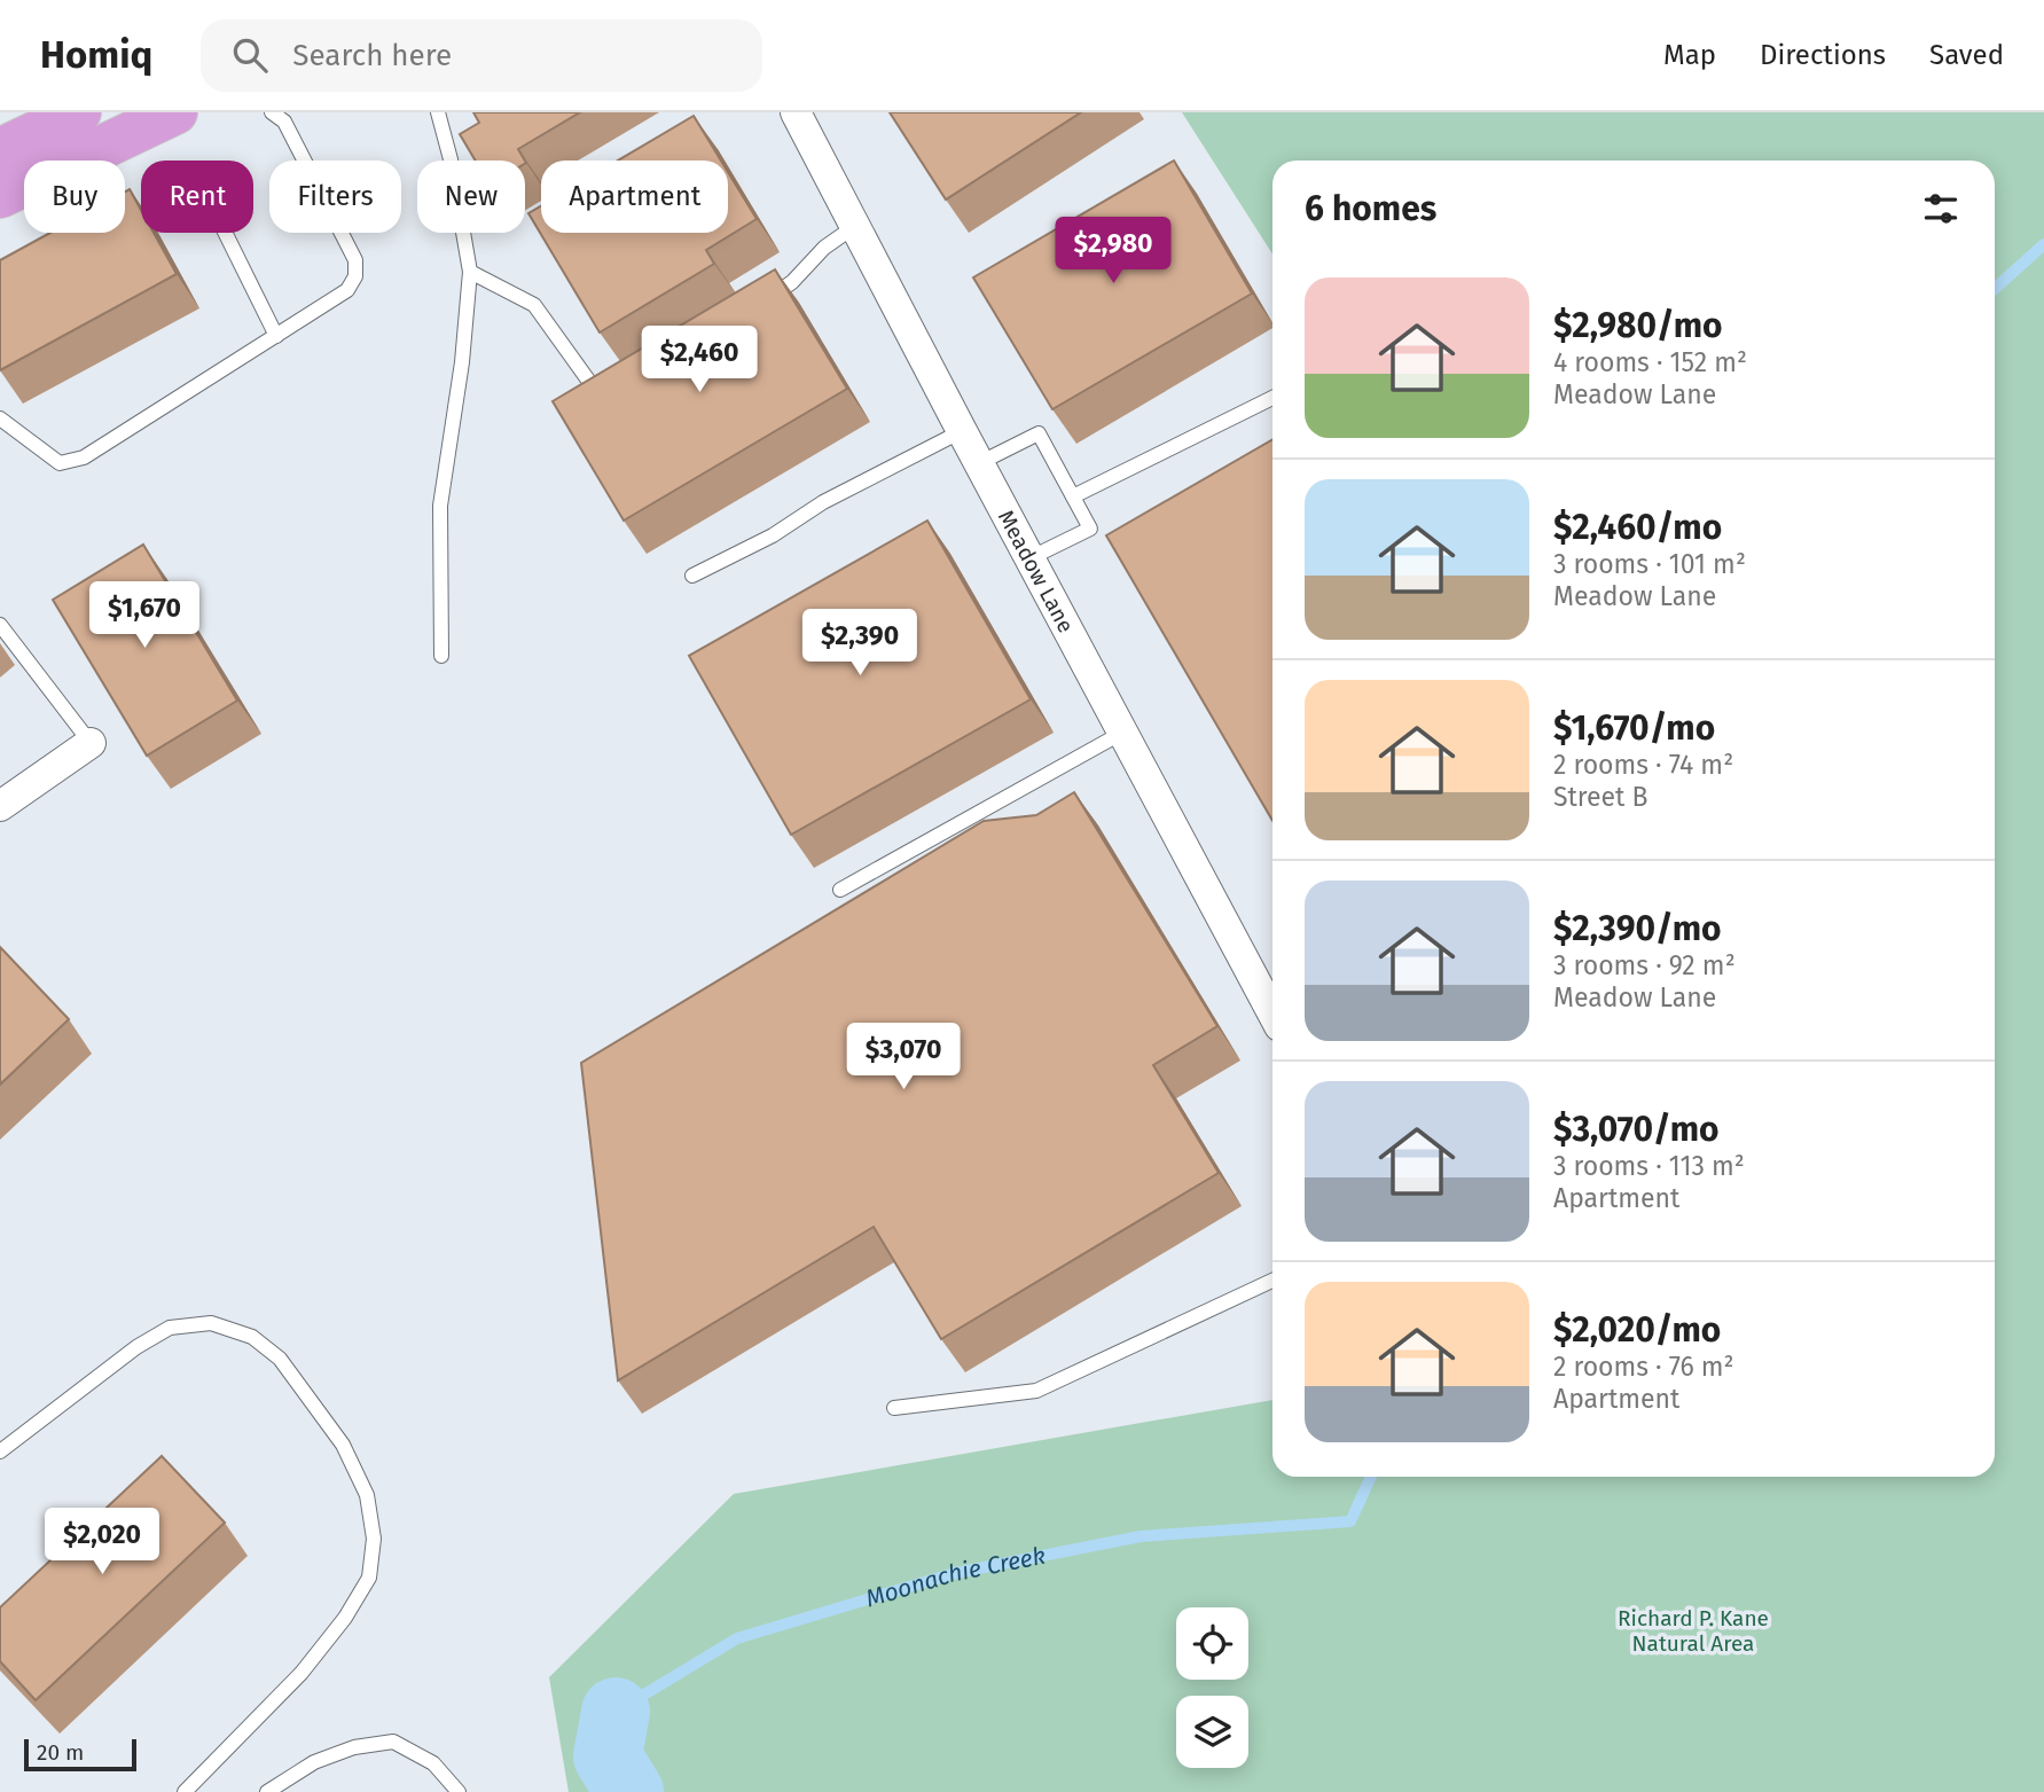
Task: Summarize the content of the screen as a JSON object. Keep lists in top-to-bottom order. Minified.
{"streets":{"street":["Meadow Lane"]},"water":["Moonachie Creek"],"parks":["Richard P. Kane Natural Area"],"scale_bar":"20 m","page":{"header":"Homiq","search":"Search here","nav":["Map","Directions","Saved"],"chip":["Buy","Rent","Filters","New","Apartment"],"heading":"6 homes","price":["$2,980","$2,460","$1,670","$2,390","$3,070","$2,020"],"list":[{"name":"$2,980/mo","note":"4 rooms · 152 m² · Meadow Lane"},{"name":"$2,460/mo","note":"3 rooms · 101 m² · Meadow Lane"},{"name":"$1,670/mo","note":"2 rooms · 74 m² · Street B"},{"name":"$2,390/mo","note":"3 rooms · 92 m² · Meadow Lane"},{"name":"$3,070/mo","note":"3 rooms · 113 m² · Apartment"},{"name":"$2,020/mo","note":"2 rooms · 76 m² · Apartment"}],"scale":"20 m"}}
